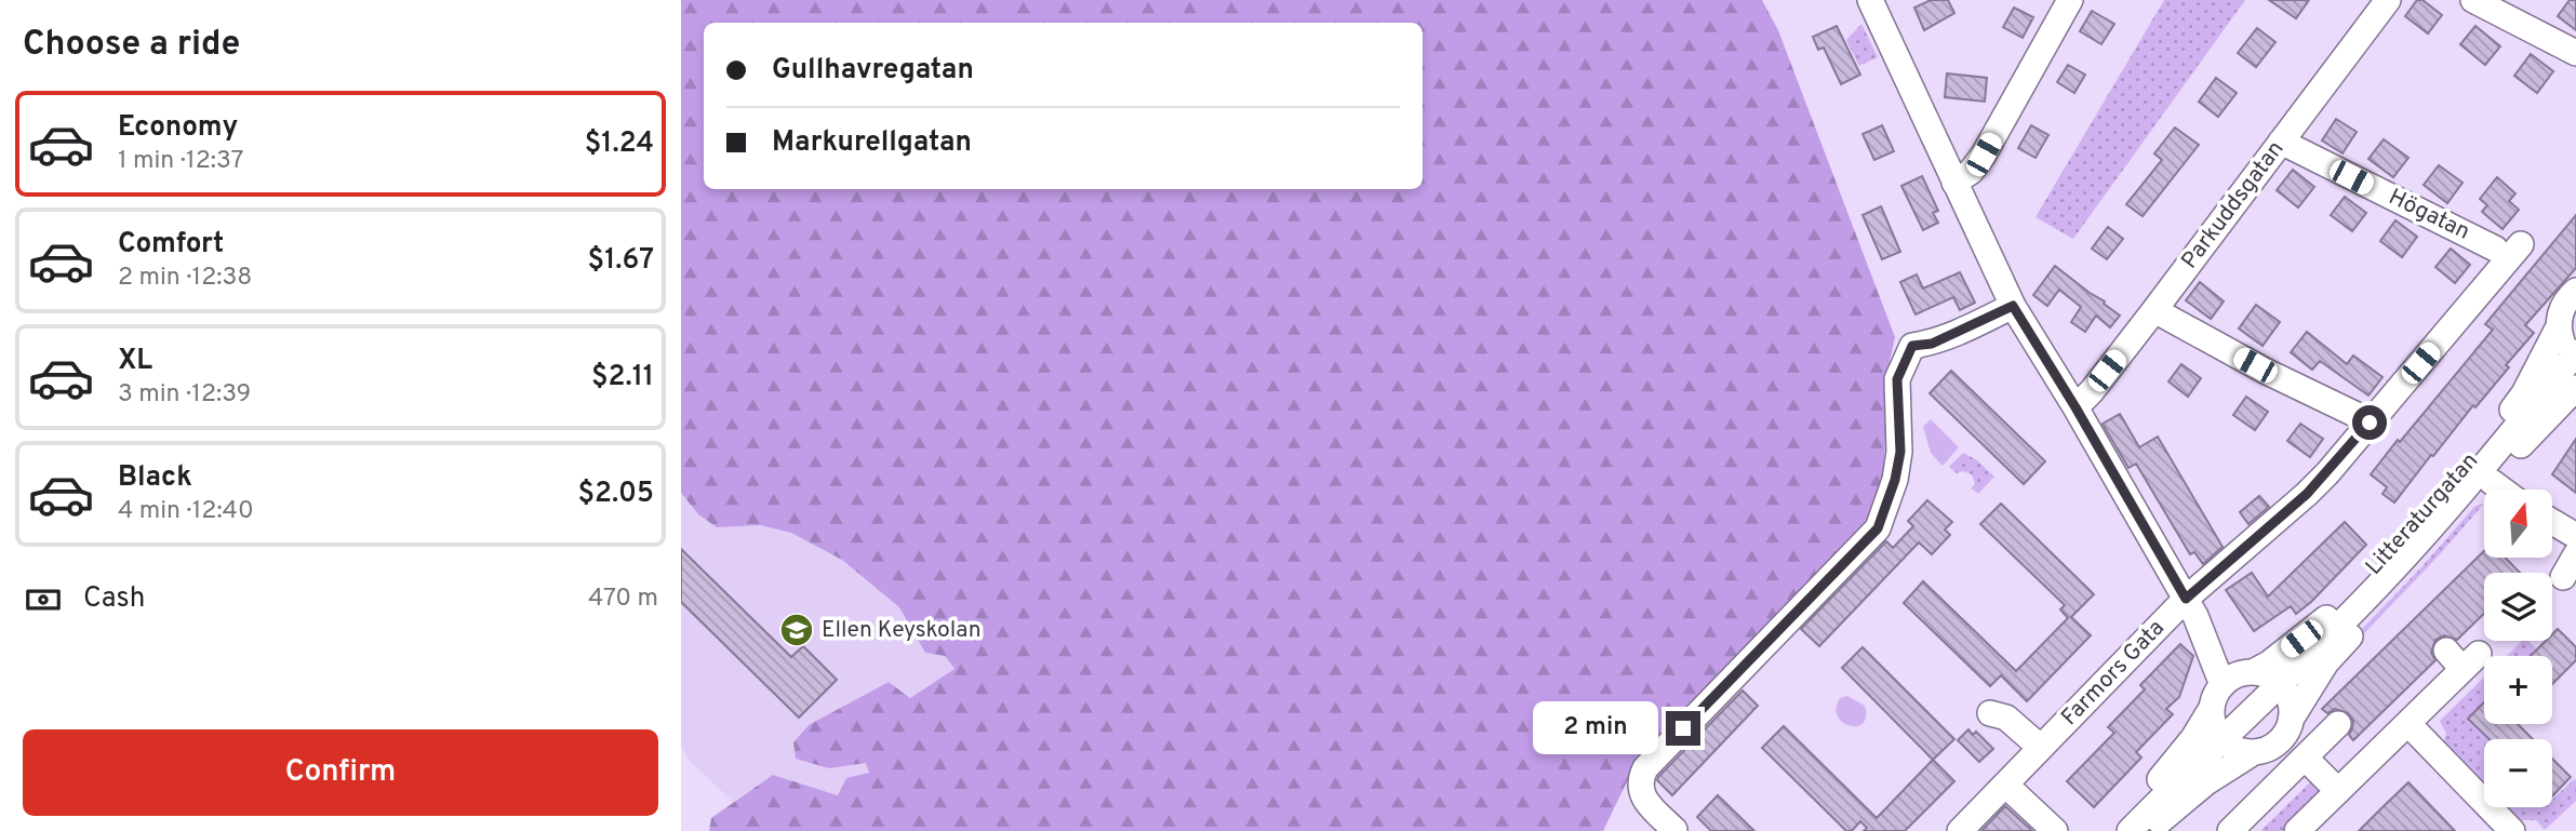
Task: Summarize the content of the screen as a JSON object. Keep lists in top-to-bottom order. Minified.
{"streets":{"street":["Parkuddsgatan","Högatan","Litteraturgatan","Farmors Gata"]},"crossings":[["Parkuddsgatan","Högatan"]],"places":{"school or university":["Ellen Keyskolan"]},"north":"top","page":{"heading":"Choose a ride","banner":["Gullhavregatan","Markurellgatan"],"list":[{"name":"Economy","note":"1 min · 12:37","value":"$1.24"},{"name":"Comfort","note":"2 min · 12:38","value":"$1.67"},{"name":"XL","note":"3 min · 12:39","value":"$2.11"},{"name":"Black","note":"4 min · 12:40","value":"$2.05"}],"map_buttons":["+","−"],"pay":["Cash","470 m"],"bubble":"2 min","buttons":"Confirm"}}
